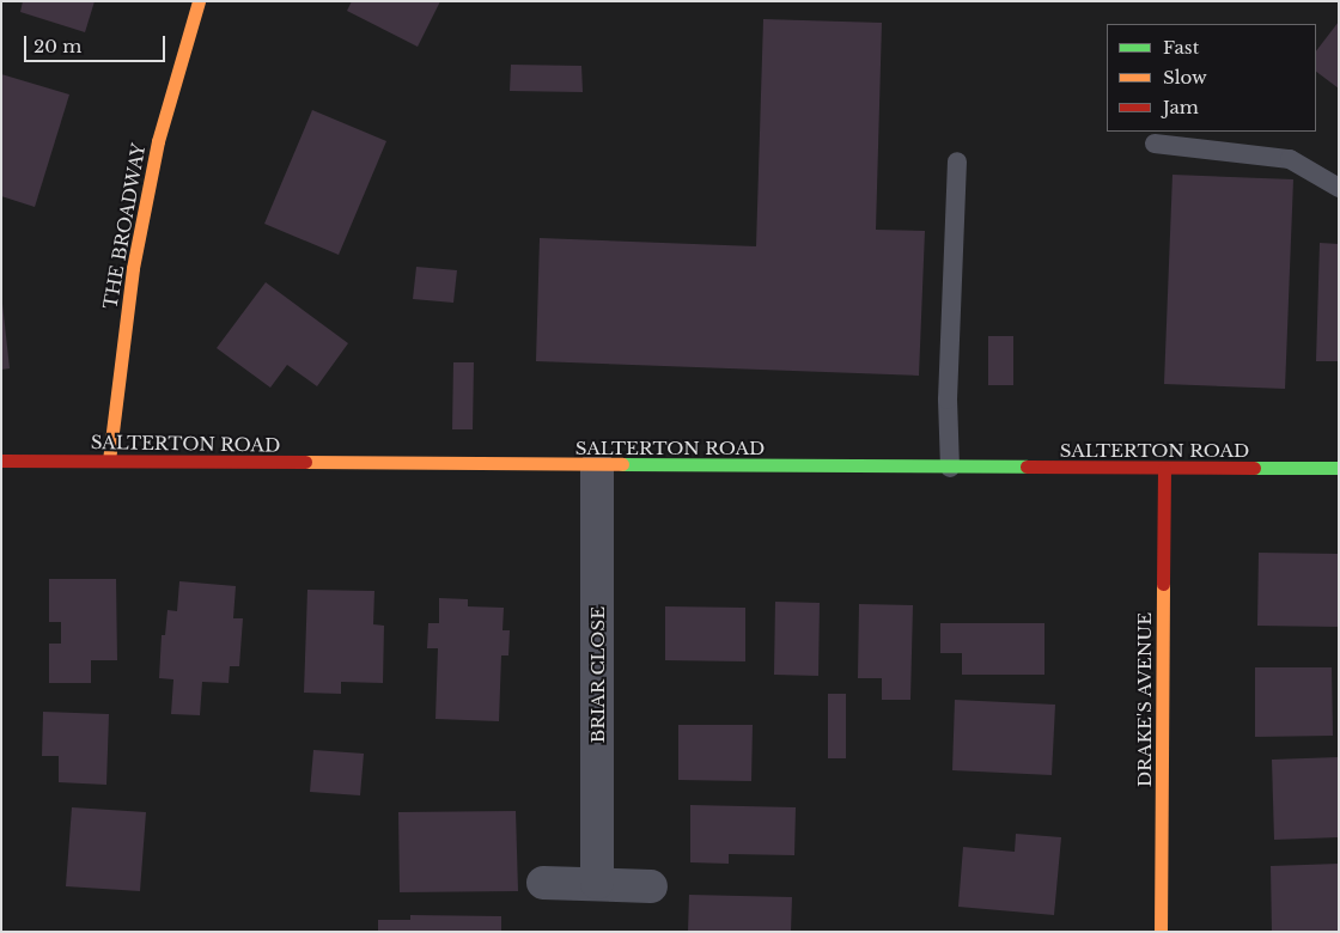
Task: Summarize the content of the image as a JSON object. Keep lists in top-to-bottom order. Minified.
{"streets":{"main road":["THE BROADWAY","SALTERTON ROAD","DRAKE'S AVENUE"],"street":["BRIAR CLOSE"]},"crossings":[["THE BROADWAY","SALTERTON ROAD"],["SALTERTON ROAD","BRIAR CLOSE"],["SALTERTON ROAD","DRAKE'S AVENUE"]],"legend":["Fast","Slow","Jam"],"scale_bar":"20 m"}
